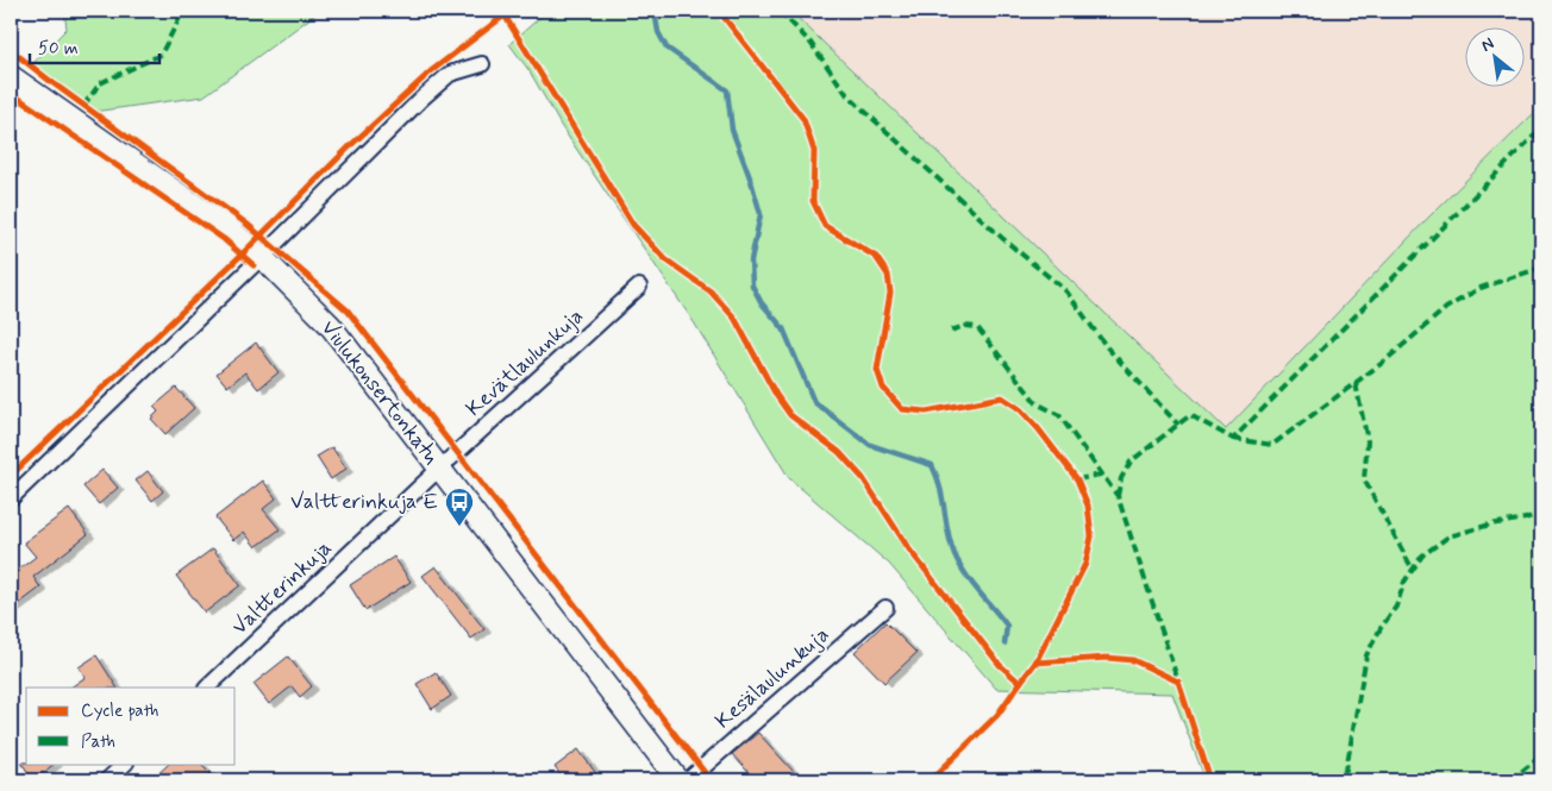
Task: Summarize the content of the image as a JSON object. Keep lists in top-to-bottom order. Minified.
{"streets":{"street":["Kevätlaulunkuja","Viulukonsertonkatu","Valtterinkuja","Kesälaulunkuja"]},"crossings":[["Kevätlaulunkuja","Viulukonsertonkatu"],["Kevätlaulunkuja","Valtterinkuja"],["Viulukonsertonkatu","Valtterinkuja"]],"places":{"bus stop":["Valtterinkuja E"]},"legend":["Cycle path","Path"],"scale_bar":"50 m","north":"top left"}
